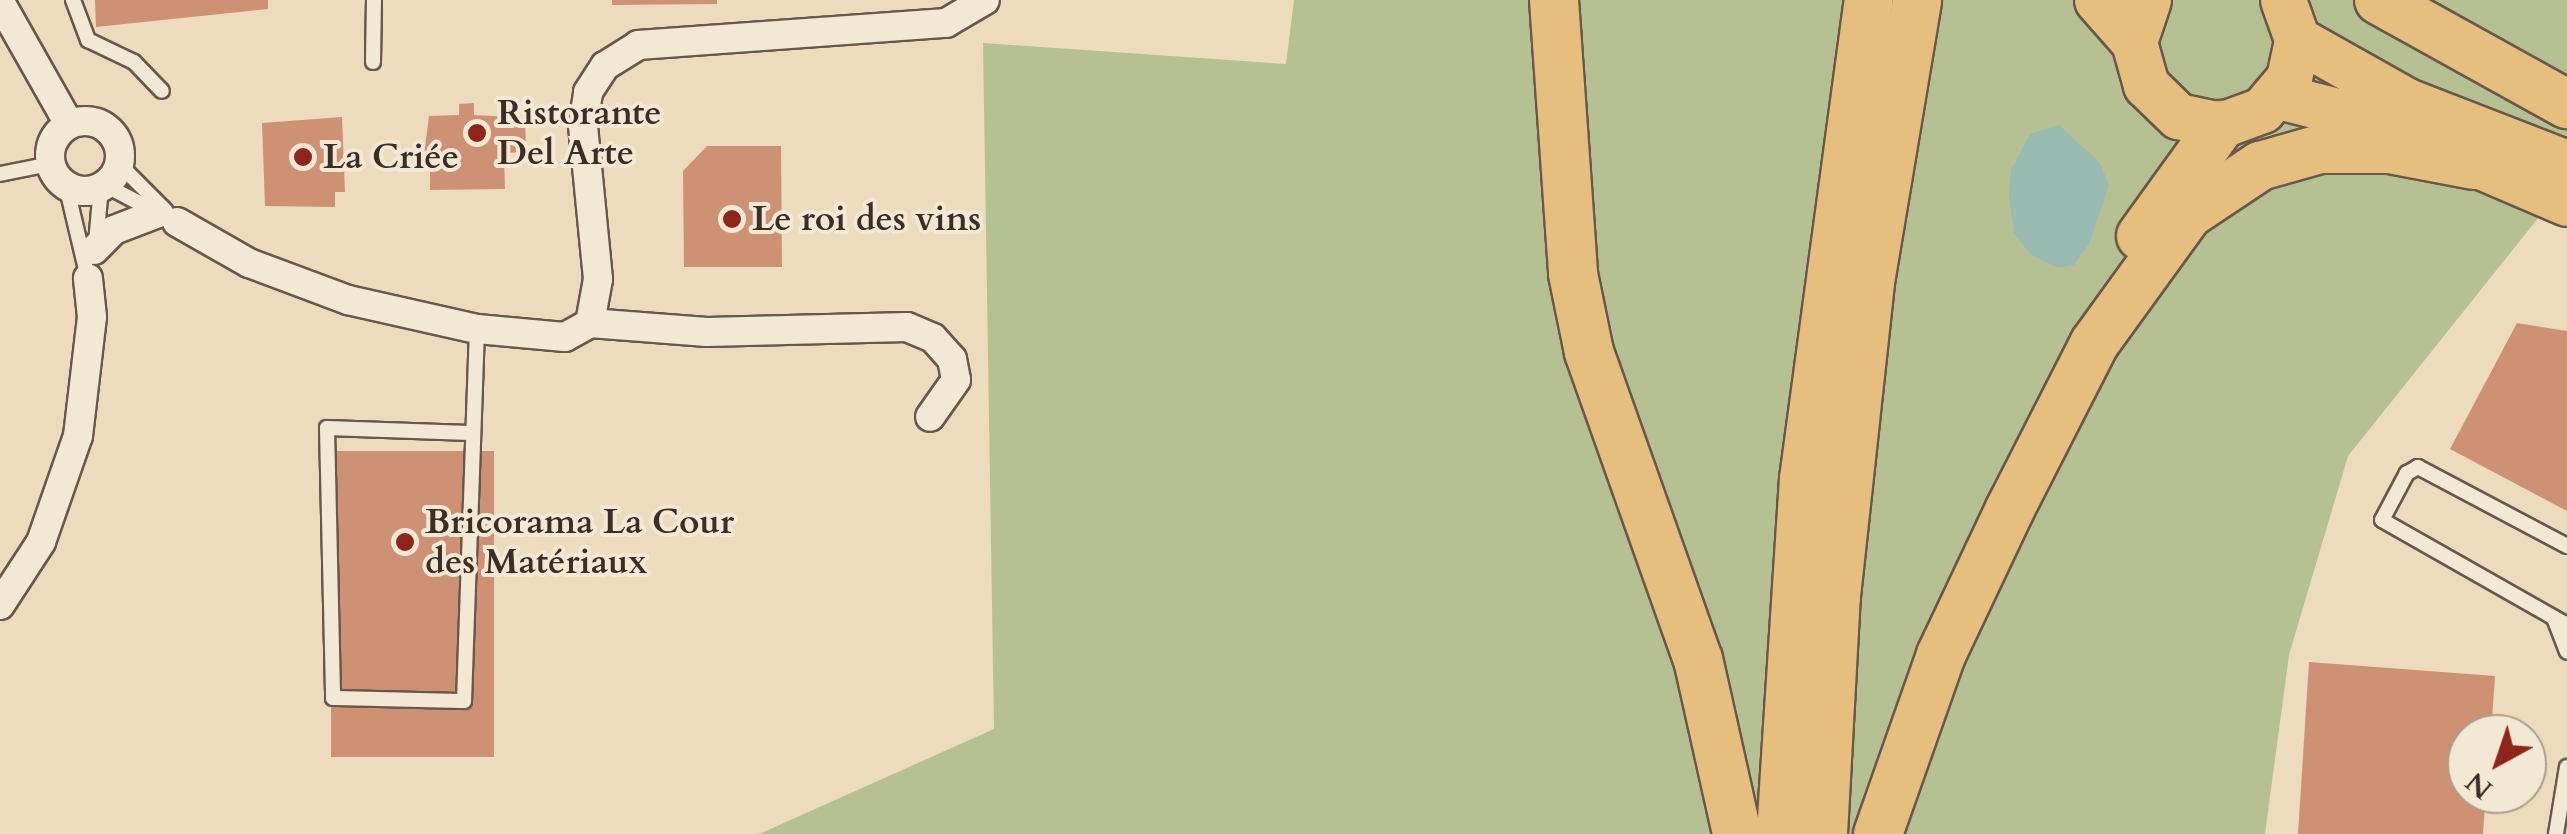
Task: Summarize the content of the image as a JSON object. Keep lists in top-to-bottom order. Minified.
{"places":["Ristorante Del Arte","La Criée","Le roi des vins","Bricorama La Cour des Matériaux"],"north":"bottom left"}
